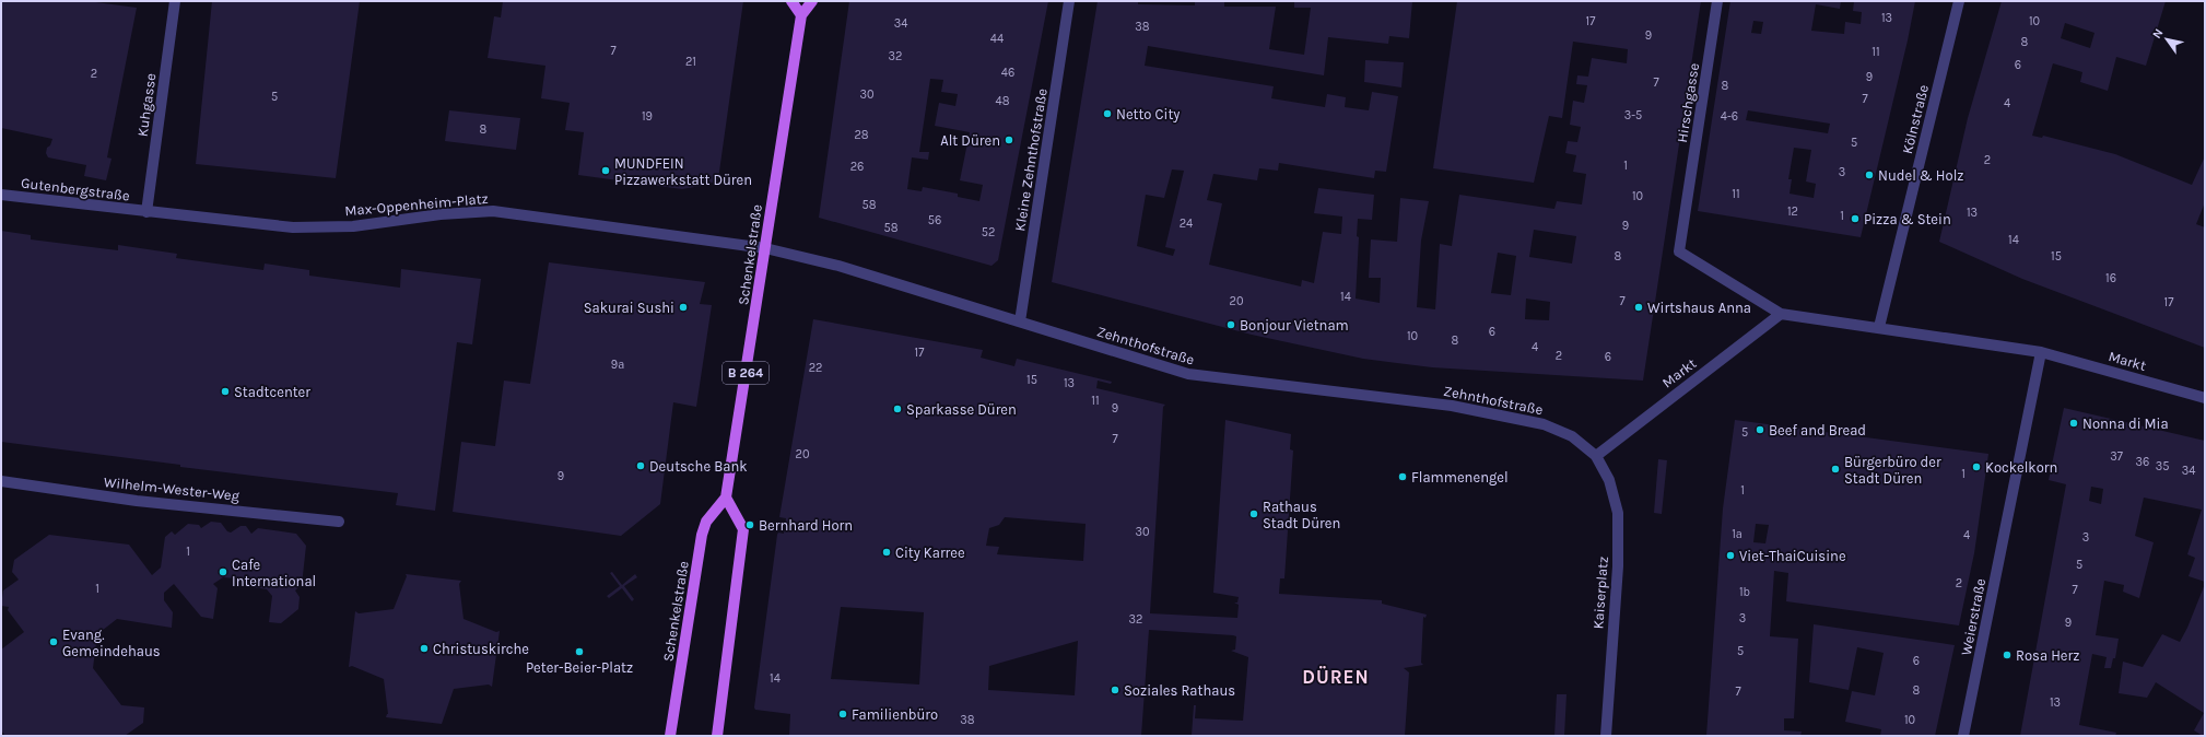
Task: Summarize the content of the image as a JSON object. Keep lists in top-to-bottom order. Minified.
{"streets":{"main road":["Schenkelstraße","B 264"],"street":["Hirschgasse","Kuhgasse","Kölnstraße","Kleine Zehnthofstraße","Gutenbergstraße","Max-Oppenheim-Platz","Zehnthofstraße","Markt","Wilhelm-Wester-Weg","Kaiserplatz","Weierstraße"]},"crossings":[["Hirschgasse","Markt"],["Kuhgasse","Gutenbergstraße"],["Kuhgasse","Max-Oppenheim-Platz"],["Kölnstraße","Markt"],["Kleine Zehnthofstraße","Zehnthofstraße"],["Gutenbergstraße","Max-Oppenheim-Platz"],["Max-Oppenheim-Platz","Schenkelstraße"],["Max-Oppenheim-Platz","Zehnthofstraße"],["Schenkelstraße","Zehnthofstraße"],["Zehnthofstraße","Markt"],["Zehnthofstraße","Kaiserplatz"],["Markt","Kaiserplatz"],["Markt","Weierstraße"]],"districts":["DÜREN"],"places":["Netto City","Alt Düren","MUNDFEIN Pizzawerkstatt Düren","Nudel & Holz","Pizza & Stein","Sakurai Sushi","Wirtshaus Anna","Bonjour Vietnam","Stadtcenter","Sparkasse Düren","Nonna di Mia","Beef and Bread","Deutsche Bank","Kockelkorn","Bürgerbüro der Stadt Düren","Flammenengel","Rathaus Stadt Düren","Bernhard Horn","City Karree","Viet-ThaiCuisine","Cafe International","Evang. Gemeindehaus","Christuskirche","Peter-Beier-Platz","Rosa Herz","Soziales Rathaus","Familienbüro"],"house_numbers":["13","17","10","34","38","9","44","8","7","11","32","21","6","46","2","9","7","8","30","5","7","48","4","3-5","19","4-6","8","28","5","2","1","26","3","11","10","58","12","13","1","56","24","9","58","52","14","8","15","16","14","20","7","17","6","10","8","4","17","2","6","9a","22","15","13","11","9","5","7","20","37","36","35","34","1","9","1","30","1a","4","3","1","5","2","1","7","1b","3","32","9","5","6","14","8","7","13","38","10"],"north":"top left"}
